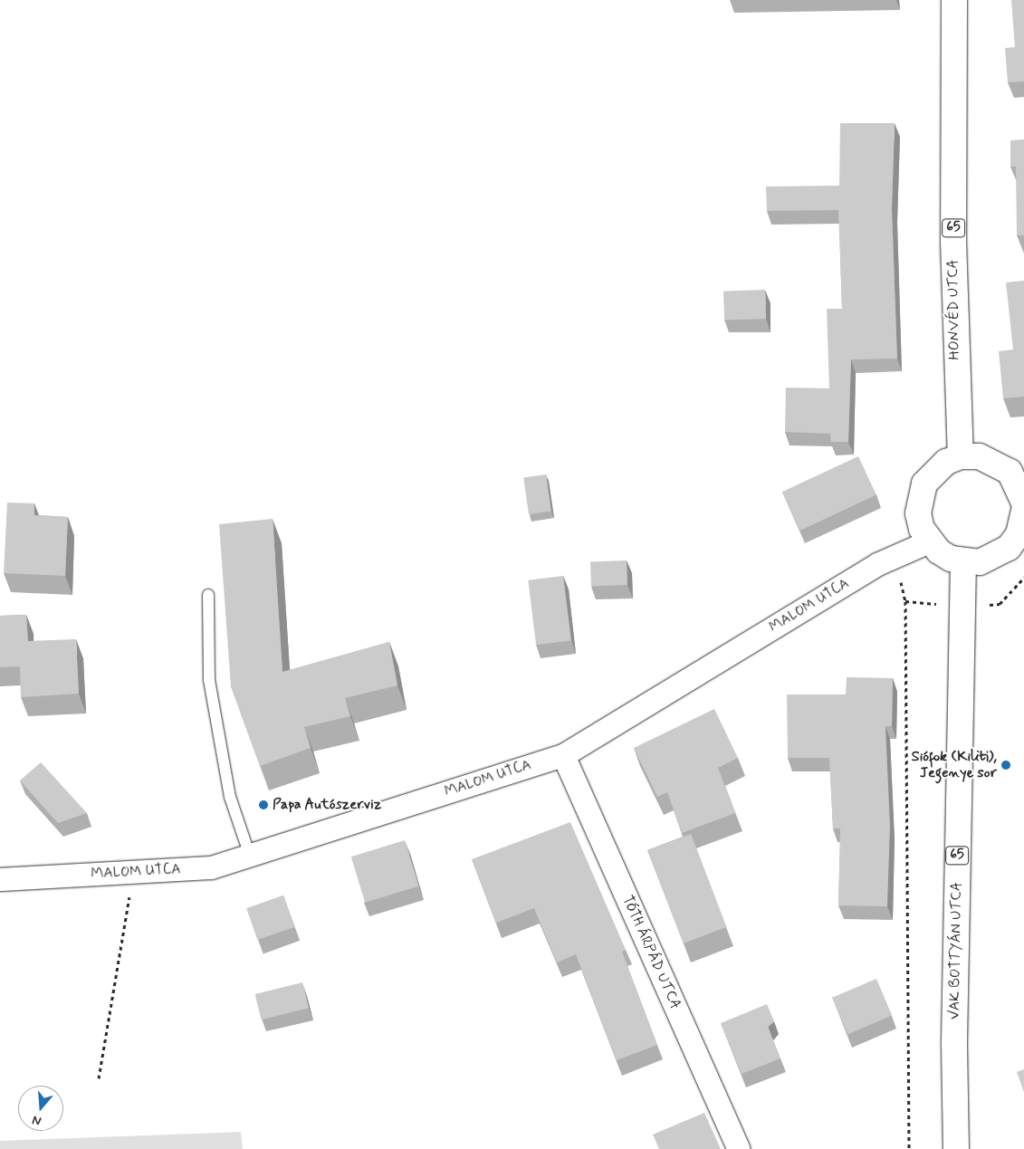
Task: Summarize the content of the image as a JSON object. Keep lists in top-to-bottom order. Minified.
{"streets":{"main road":["65","HONVÉD UTCA","VAK BOTTYÁN UTCA"],"street":["MALOM UTCA","TÓTH ÁRPÁD UTCA"]},"crossings":[["MALOM UTCA","TÓTH ÁRPÁD UTCA"]],"places":["Siófok (Kiliti), Jegenye sor","Papa Autószerviz"],"north":"bottom"}
